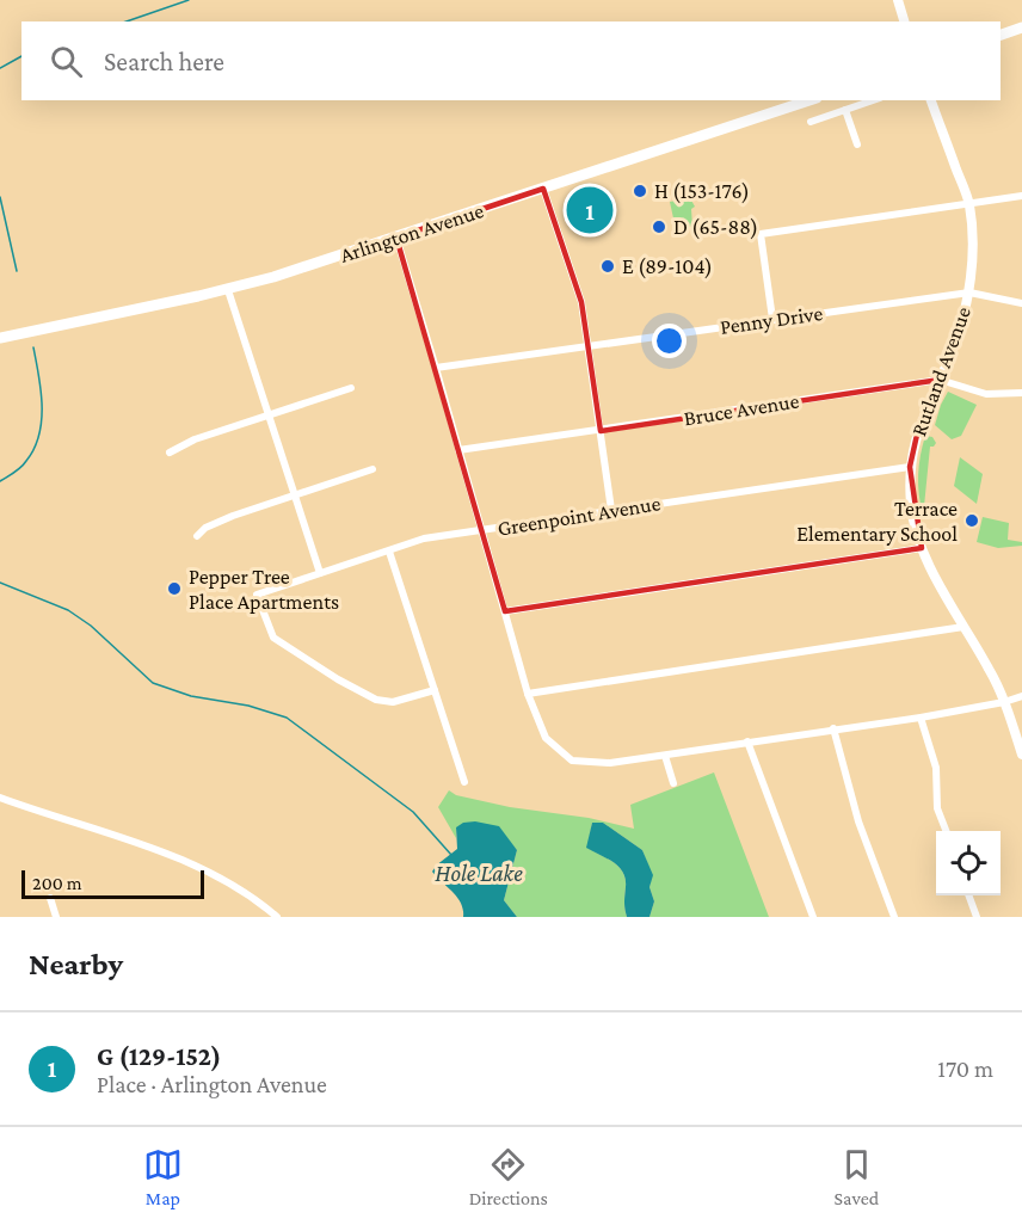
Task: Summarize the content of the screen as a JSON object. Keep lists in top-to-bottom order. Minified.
{"streets":{"main road":["Arlington Avenue"],"street":["Penny Drive","Rutland Avenue","Bruce Avenue","Greenpoint Avenue"]},"crossings":[["Penny Drive","Rutland Avenue"],["Rutland Avenue","Bruce Avenue"],["Rutland Avenue","Greenpoint Avenue"]],"water":["Hole Lake"],"places":["H (153-176)","D (65-88)","E (89-104)","Terrace Elementary School","Pepper Tree Place Apartments"],"scale_bar":"200 m","page":{"search":"Search here","pins":"1","scale":"200 m","heading":"Nearby","list":[{"mark":"1","name":"G (129-152)","note":"Place · Arlington Avenue","value":"170 m"}],"nav":["Map","Directions","Saved"]}}
